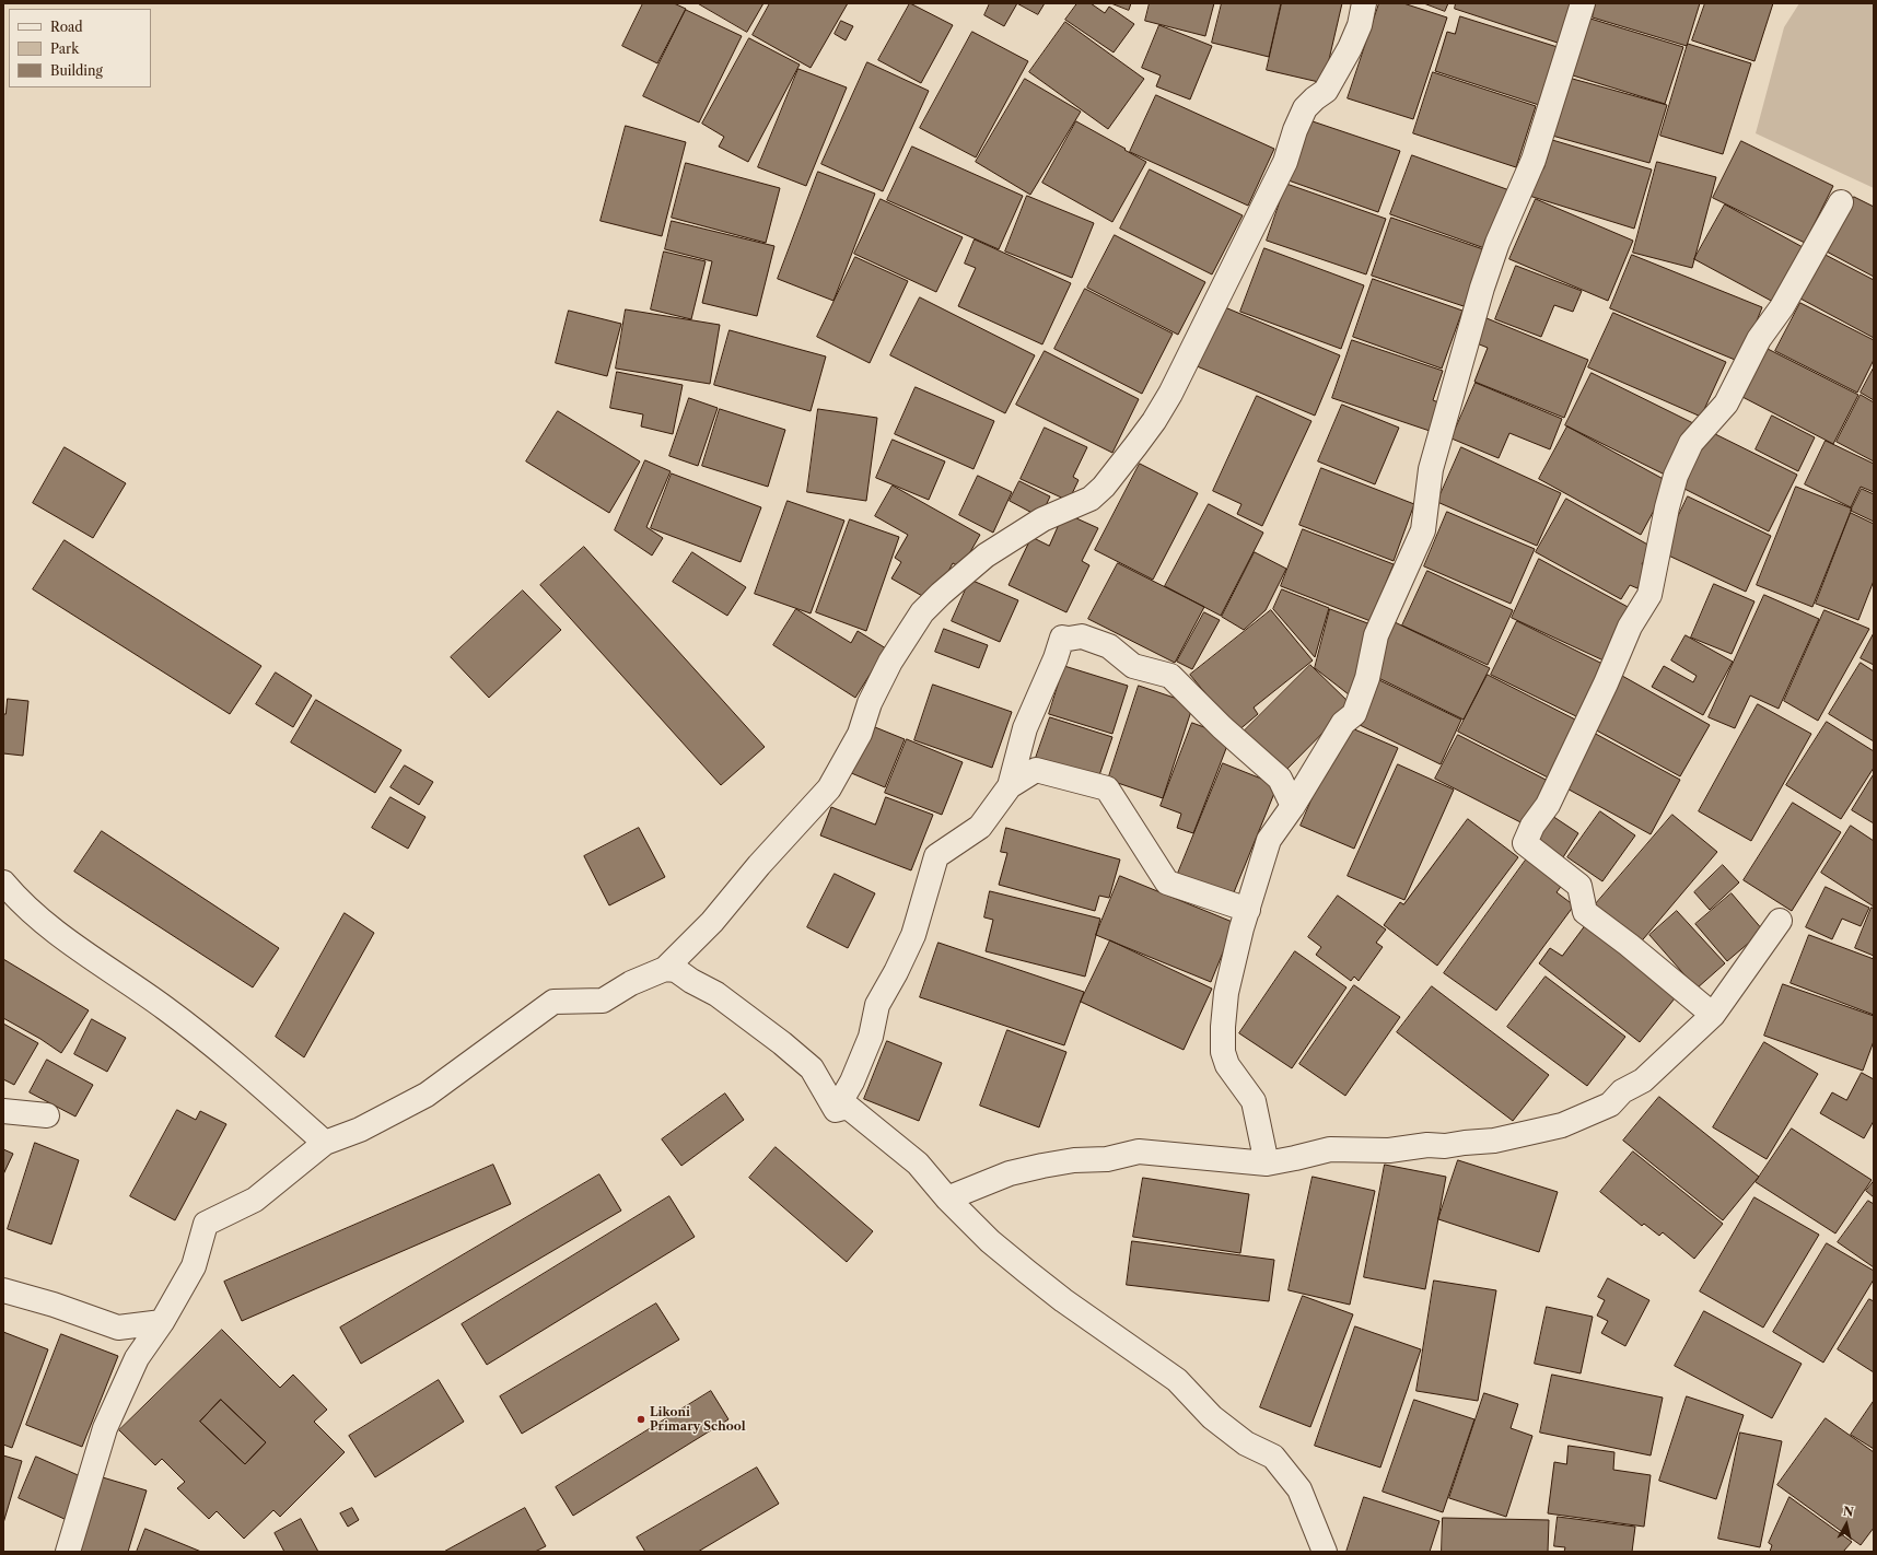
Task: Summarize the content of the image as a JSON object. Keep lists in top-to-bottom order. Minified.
{"places":["Likoni Primary School"],"legend":["Road","Park","Building"],"north":"top"}
